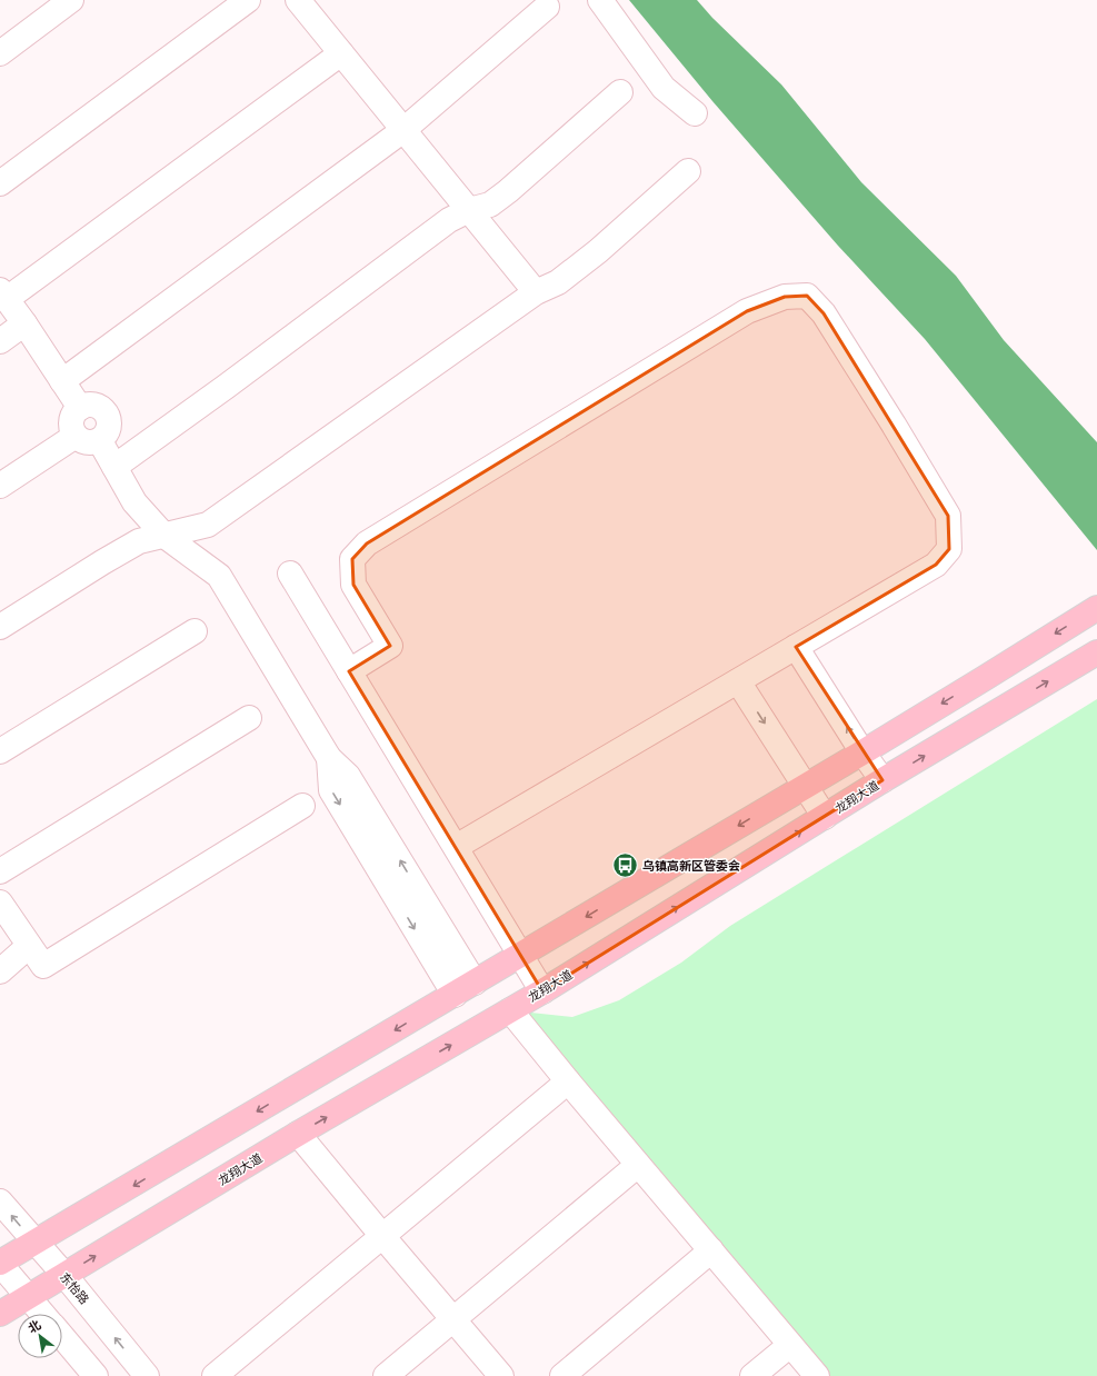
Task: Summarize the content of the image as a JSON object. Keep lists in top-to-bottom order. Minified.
{"streets":{"main road":["龙翔大道"],"street":["东怡路"]},"crossings":[["龙翔大道","东怡路"]],"places":{"bus stop":["乌镇高新区管委会"]},"north":"top left"}
